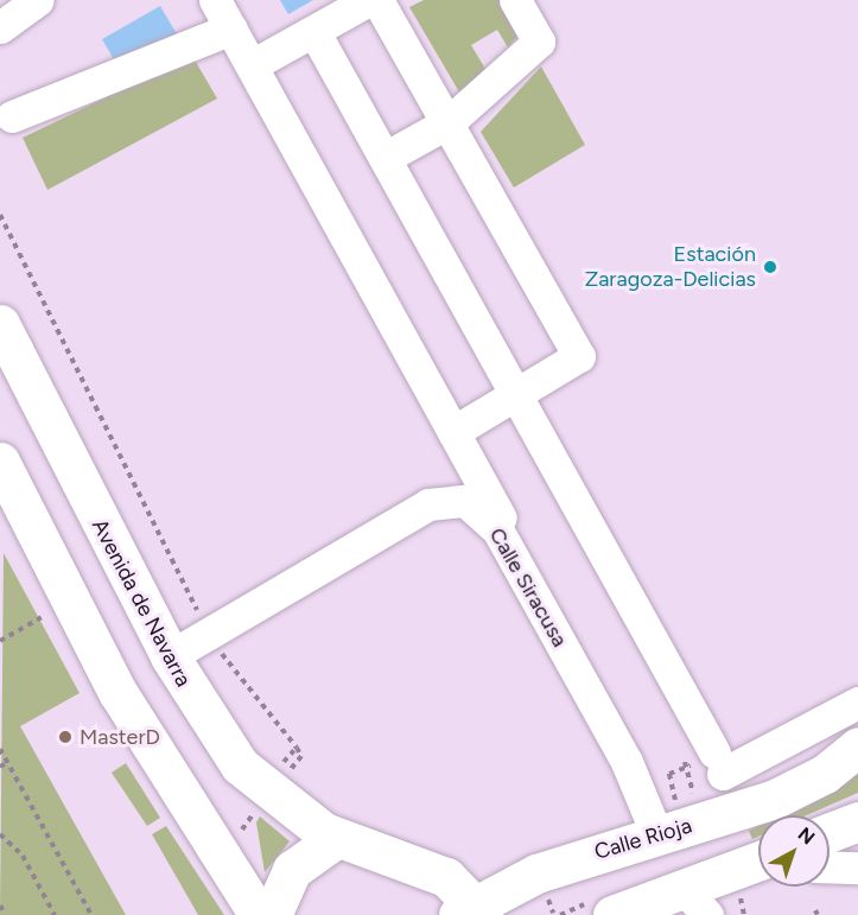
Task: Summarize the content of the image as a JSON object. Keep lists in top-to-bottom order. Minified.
{"streets":{"main road":["Avenida de Navarra","Calle Rioja"],"street":["Calle Siracusa"]},"crossings":[["Calle Siracusa","Avenida de Navarra"],["Calle Siracusa","Calle Rioja"],["Avenida de Navarra","Calle Rioja"]],"places":["Estación Zaragoza-Delicias","MasterD"],"north":"top right"}
